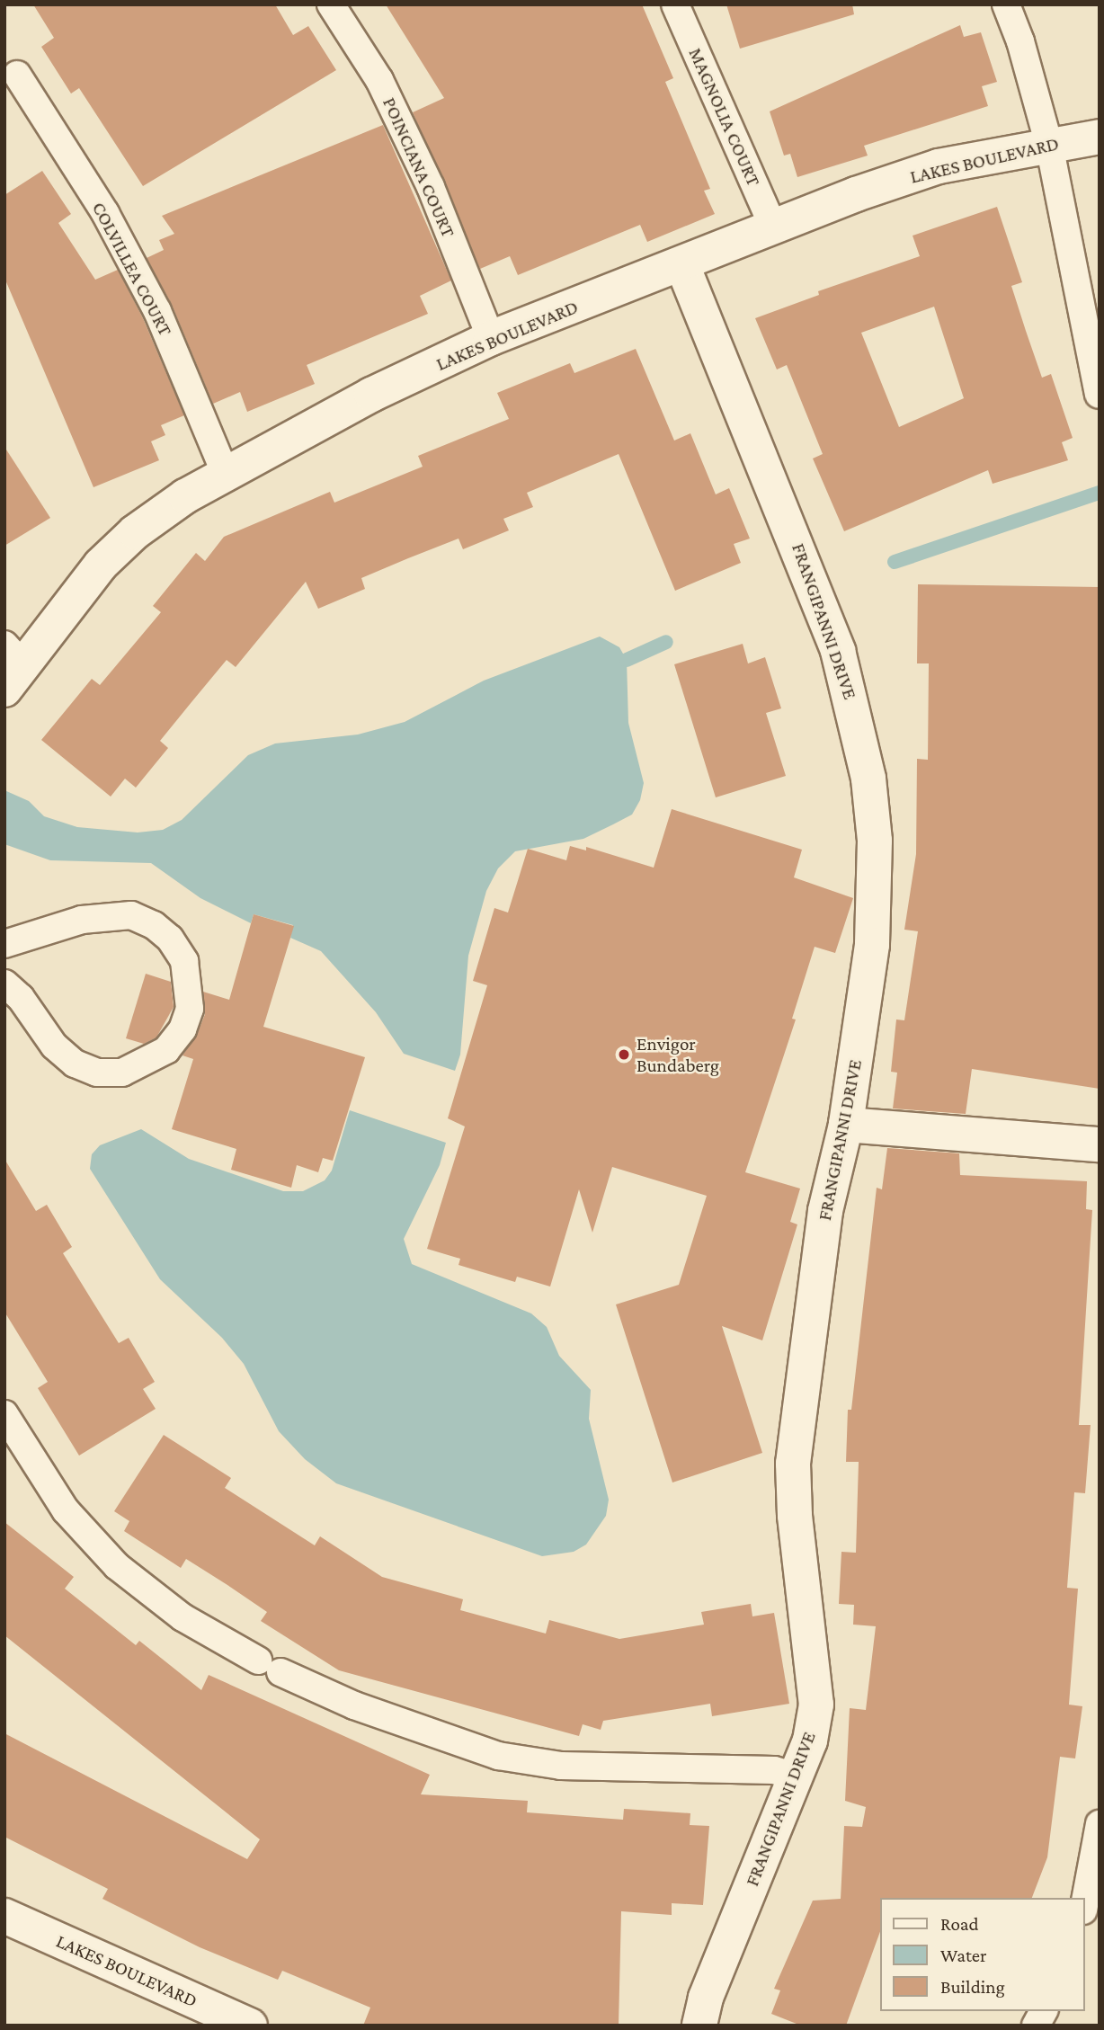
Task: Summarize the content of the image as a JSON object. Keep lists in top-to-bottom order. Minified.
{"streets":{"street":["LAKES BOULEVARD","FRANGIPANNI DRIVE"],"lane":["MAGNOLIA COURT","POINCIANA COURT","COLVILLEA COURT"]},"crossings":[["MAGNOLIA COURT","LAKES BOULEVARD"],["LAKES BOULEVARD","POINCIANA COURT"],["LAKES BOULEVARD","COLVILLEA COURT"],["LAKES BOULEVARD","FRANGIPANNI DRIVE"]],"places":["Envigor Bundaberg"],"legend":["Road","Water","Building"]}
